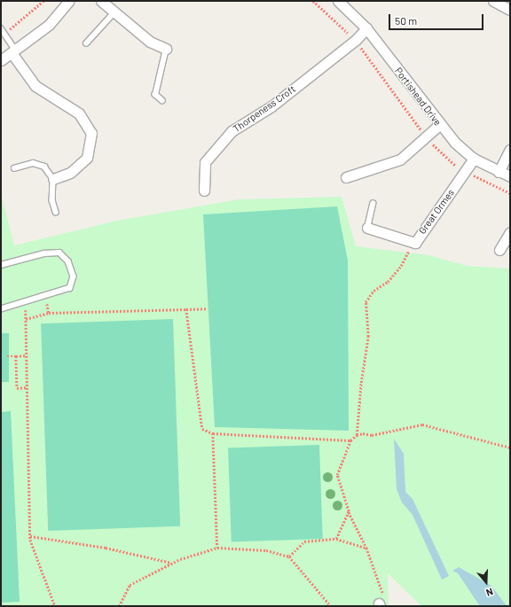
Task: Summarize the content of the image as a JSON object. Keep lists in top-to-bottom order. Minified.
{"streets":{"street":["Portishead Drive","Thorpeness Croft","Great Ormes"]},"crossings":[["Portishead Drive","Thorpeness Croft"],["Portishead Drive","Great Ormes"]],"scale_bar":"50 m","north":"bottom"}
